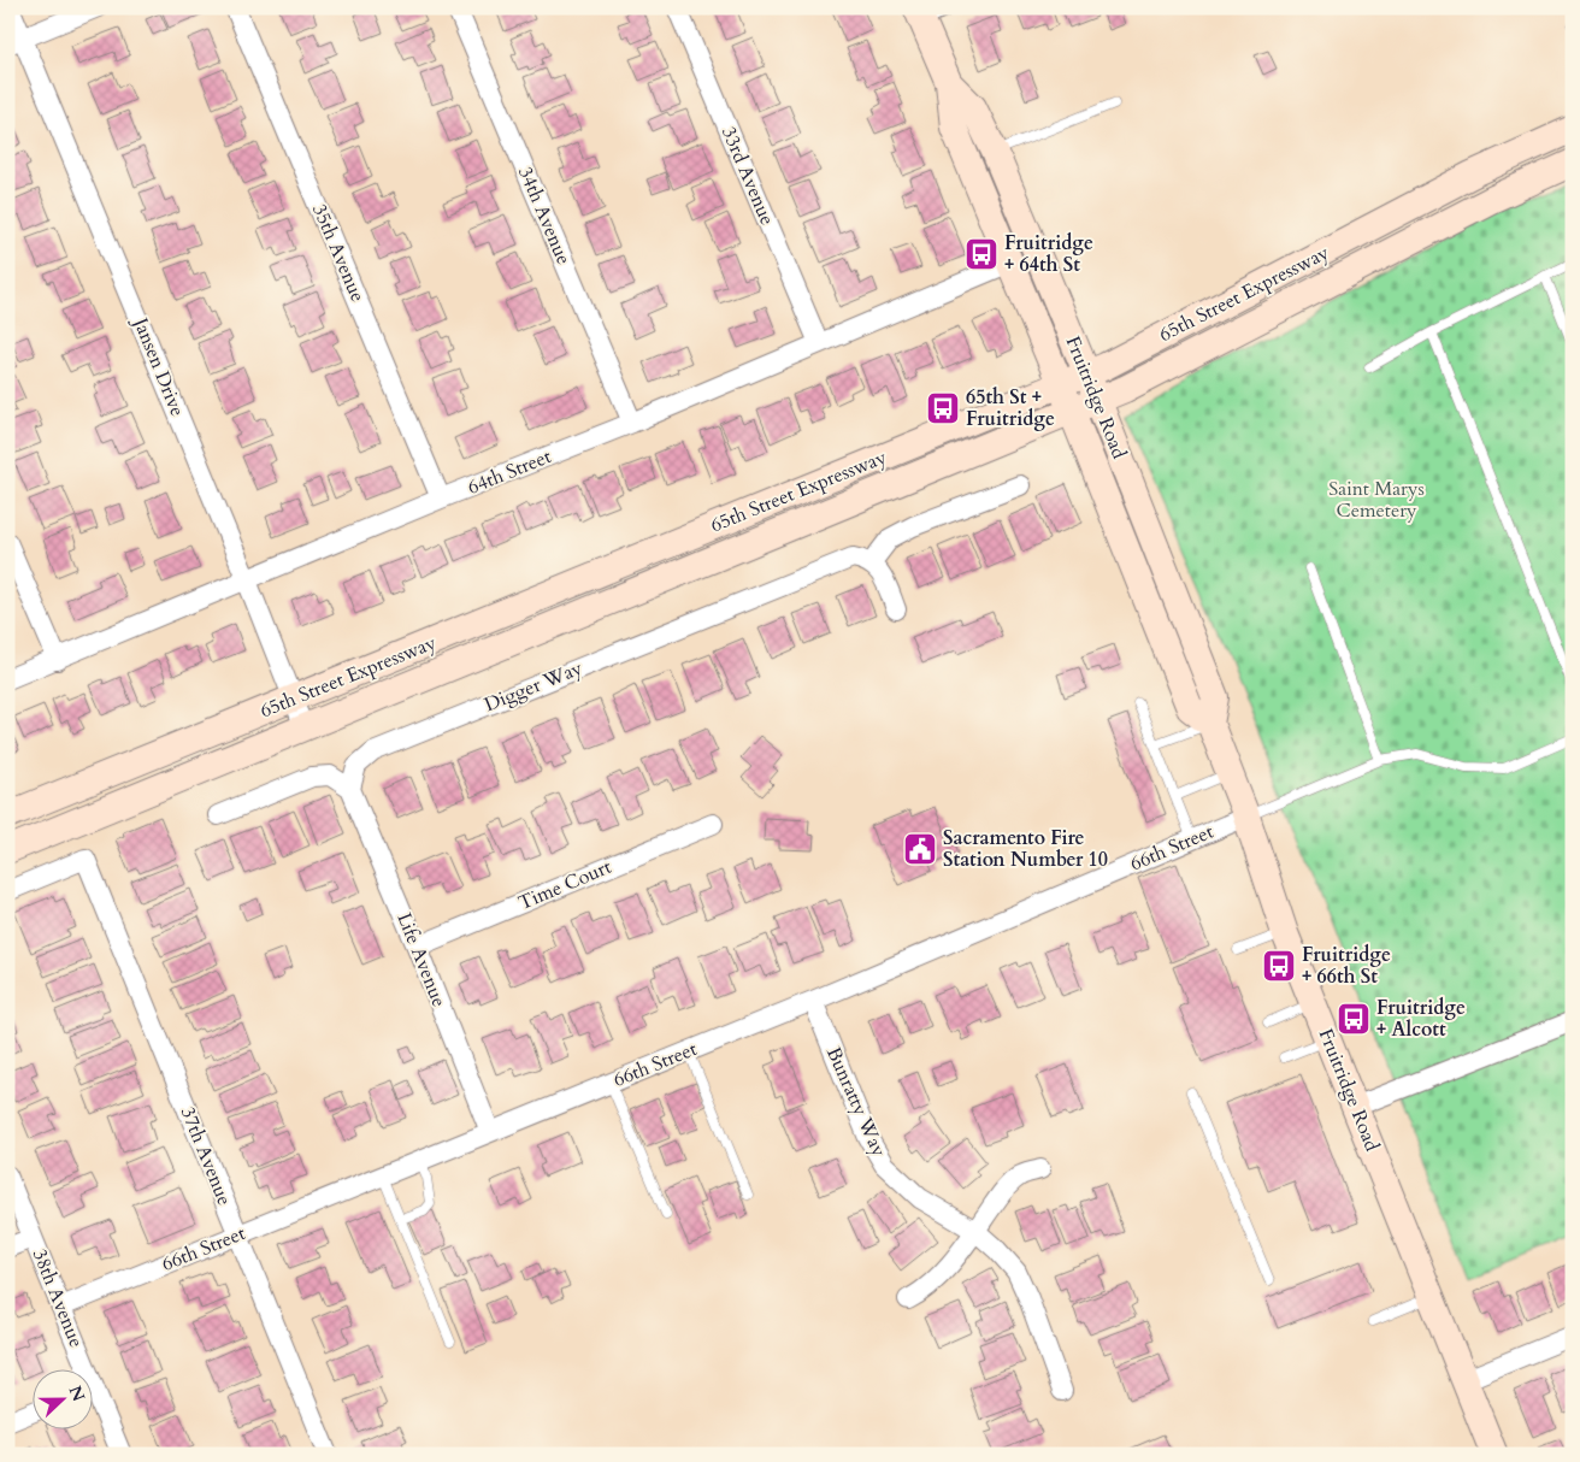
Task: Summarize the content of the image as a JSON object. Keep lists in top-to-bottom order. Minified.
{"streets":{"main road":["65th Street Expressway","Fruitridge Road"],"street":["33rd Avenue","34th Avenue","35th Avenue","Jansen Drive","64th Street","Digger Way","66th Street","Time Court","Life Avenue","Bunratty Way","37th Avenue","38th Avenue"]},"crossings":[["33rd Avenue","64th Street"],["34th Avenue","64th Street"],["35th Avenue","64th Street"],["65th Street Expressway","Jansen Drive"],["65th Street Expressway","Fruitridge Road"],["Jansen Drive","64th Street"],["Fruitridge Road","64th Street"],["Fruitridge Road","66th Street"],["Digger Way","Life Avenue"],["66th Street","Life Avenue"],["66th Street","Bunratty Way"],["66th Street","37th Avenue"],["66th Street","38th Avenue"],["Time Court","Life Avenue"]],"parks":["Saint Marys Cemetery"],"places":{"bus stop":["Fruitridge + 64th St","65th St + Fruitridge","Fruitridge + 66th St","Fruitridge + Alcott"],"public building":["Sacramento Fire Station Number 10"]},"north":"right"}
